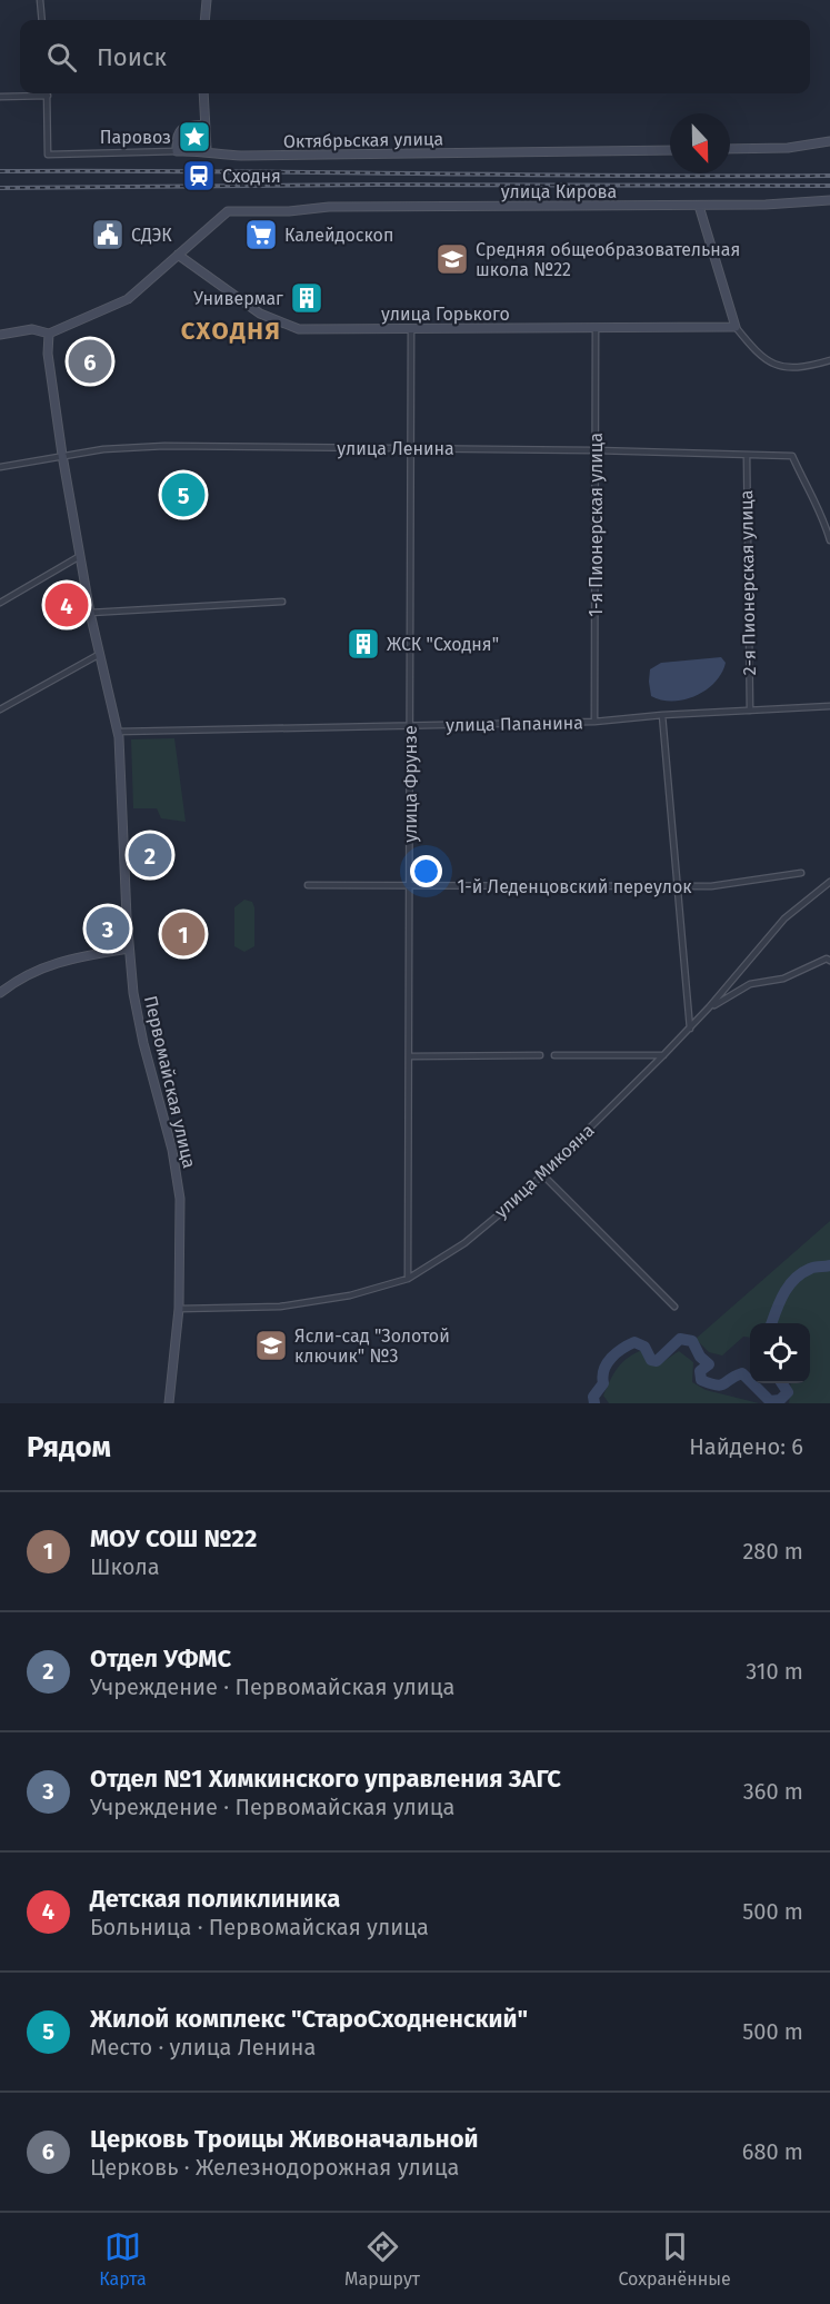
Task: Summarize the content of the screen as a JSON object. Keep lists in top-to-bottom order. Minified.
{"streets":{"street":["Октябрьская улица","улица Кирова","улица Горького","улица Ленина","1-я Пионерская улица","2-я Пионерская улица","улица Папанина","улица Фрунзе","1-й Леденцовский переулок","Первомайская улица","улица Микояна"]},"crossings":[["улица Кирова","улица Горького"],["улица Кирова","Первомайская улица"],["улица Горького","1-я Пионерская улица"],["улица Горького","улица Фрунзе"],["улица Ленина","1-я Пионерская улица"],["улица Ленина","2-я Пионерская улица"],["улица Ленина","улица Фрунзе"],["улица Ленина","Первомайская улица"],["1-я Пионерская улица","улица Папанина"],["2-я Пионерская улица","улица Папанина"],["улица Папанина","улица Фрунзе"],["улица Папанина","Первомайская улица"],["улица Фрунзе","1-й Леденцовский переулок"],["улица Фрунзе","улица Микояна"],["Первомайская улица","улица Микояна"]],"districts":["СХОДНЯ"],"places":{"place":["Паровоз"],"station":["Сходня"],"public building":["СДЭК"],"supermarket":["Калейдоскоп"],"school or university":["Средняя общеобразовательная школа №22","Ясли-сад \"Золотой ключик\" №3"],"building":["Универмаг","ЖСК \"Сходня\""]},"north":"bottom","page":{"search":"Поиск","pins":["6","5","4","2","3","1"],"heading":["Рядом","Найдено: 6"],"list":[{"mark":"1","name":"МОУ СОШ №22","note":"Школа","value":"280 m"},{"mark":"2","name":"Отдел УФМС","note":"Учреждение · Первомайская улица","value":"310 m"},{"mark":"3","name":"Отдел №1 Химкинского управления ЗАГС","note":"Учреждение · Первомайская улица","value":"360 m"},{"mark":"4","name":"Детская поликлиника","note":"Больница · Первомайская улица","value":"500 m"},{"mark":"5","name":"Жилой комплекс \"СтароСходненский\"","note":"Место · улица Ленина","value":"500 m"},{"mark":"6","name":"Церковь Троицы Живоначальной","note":"Церковь · Железнодорожная улица","value":"680 m"}],"nav":["Карта","Маршрут","Сохранённые"]}}
